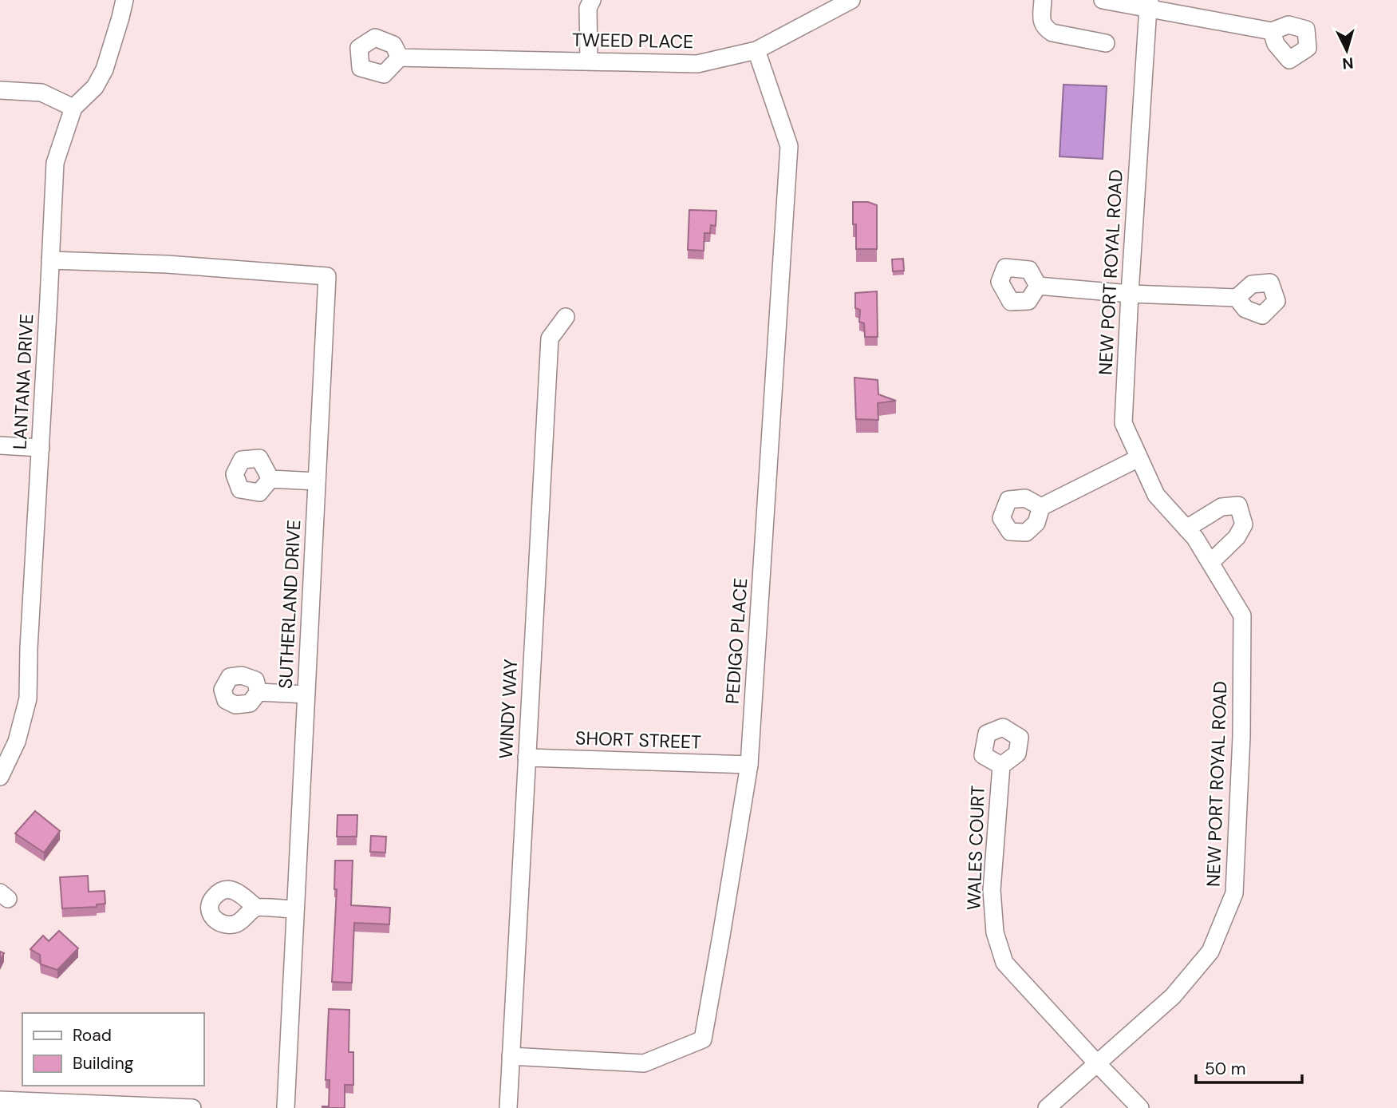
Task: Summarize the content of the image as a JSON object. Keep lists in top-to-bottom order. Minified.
{"streets":{"street":["TWEED PLACE","NEW PORT ROYAL ROAD","LANTANA DRIVE","SUTHERLAND DRIVE","PEDIGO PLACE","WINDY WAY","SHORT STREET","WALES COURT"]},"crossings":[["TWEED PLACE","PEDIGO PLACE"],["NEW PORT ROYAL ROAD","WALES COURT"],["LANTANA DRIVE","SUTHERLAND DRIVE"],["PEDIGO PLACE","WINDY WAY"],["PEDIGO PLACE","SHORT STREET"],["WINDY WAY","SHORT STREET"]],"legend":["Road","Building"],"scale_bar":"50 m","north":"bottom"}
